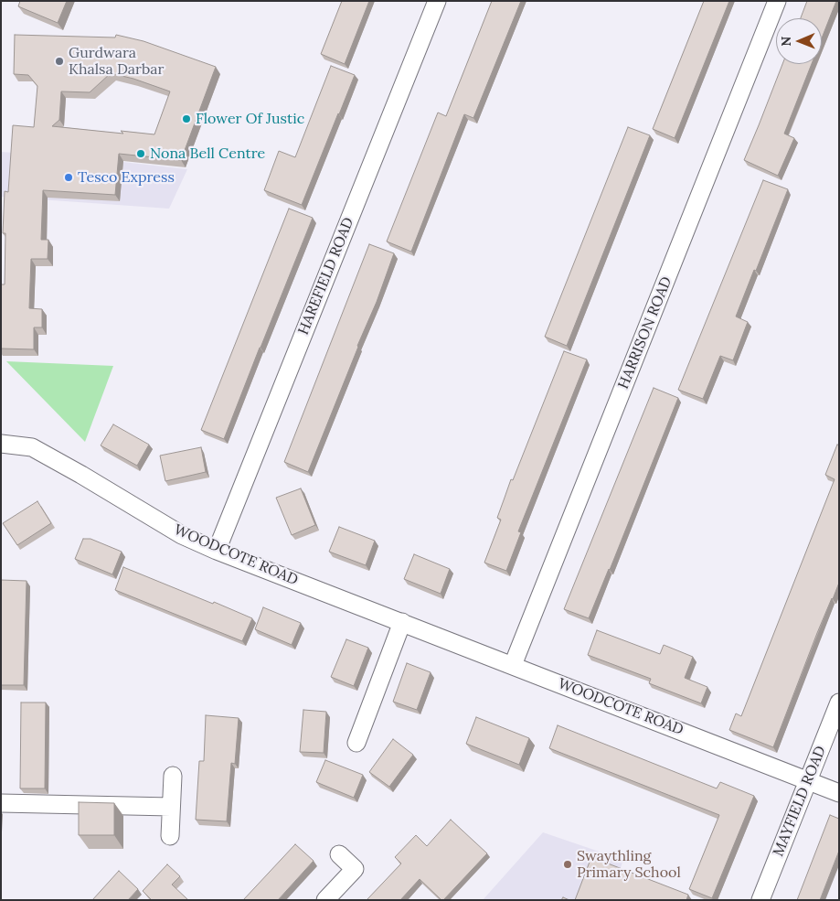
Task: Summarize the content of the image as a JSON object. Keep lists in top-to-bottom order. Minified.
{"streets":{"street":["HAREFIELD ROAD","HARRISON ROAD","WOODCOTE ROAD","MAYFIELD ROAD"]},"crossings":[["HAREFIELD ROAD","WOODCOTE ROAD"],["HARRISON ROAD","WOODCOTE ROAD"],["WOODCOTE ROAD","MAYFIELD ROAD"]],"places":["Gurdwara Khalsa Darbar","Flower Of Justic","Nona Bell Centre","Tesco Express","Swaythling Primary School"],"north":"left"}
